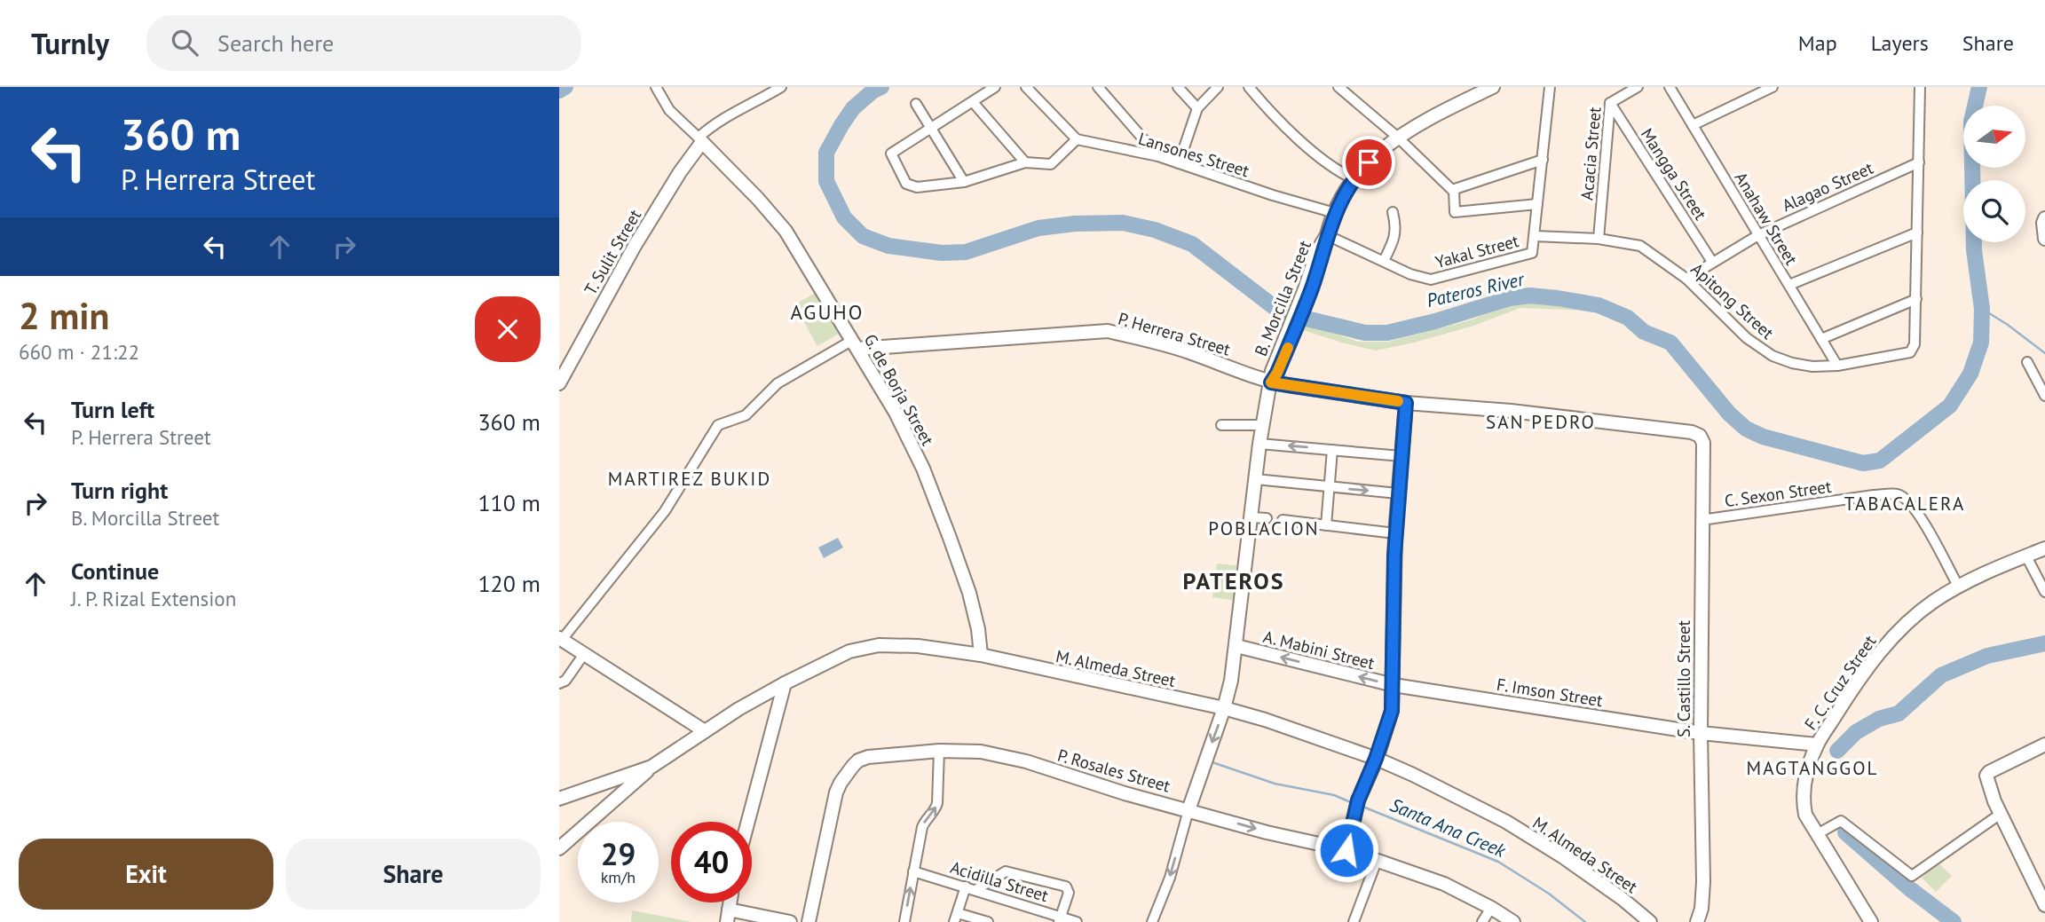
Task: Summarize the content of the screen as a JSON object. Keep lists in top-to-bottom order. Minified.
{"streets":{"street":["Acacia Street","Lansones Street","Mangga Street","Alagao Street","Anahaw Street","Yakal Street","T. Sulit Street","B. Morcilla Street","Apitong Street","P. Herrera Street","G. de Borja Street","C. Sexon Street","A. Mabini Street","M. Almeda Street","S. Castillo Street","F. C. Cruz Street","F. Imson Street","P. Rosales Street","Acidilla Street"]},"crossings":[["Acacia Street","Mangga Street"],["Acacia Street","Apitong Street"],["Lansones Street","B. Morcilla Street"],["Mangga Street","Alagao Street"],["Alagao Street","Anahaw Street"],["Alagao Street","Apitong Street"],["Anahaw Street","Apitong Street"],["Yakal Street","B. Morcilla Street"],["Yakal Street","Apitong Street"],["T. Sulit Street","G. de Borja Street"],["B. Morcilla Street","P. Herrera Street"],["B. Morcilla Street","A. Mabini Street"],["B. Morcilla Street","M. Almeda Street"],["B. Morcilla Street","P. Rosales Street"],["P. Herrera Street","G. de Borja Street"],["P. Herrera Street","S. Castillo Street"],["G. de Borja Street","M. Almeda Street"],["C. Sexon Street","S. Castillo Street"],["C. Sexon Street","F. C. Cruz Street"],["A. Mabini Street","F. Imson Street"],["S. Castillo Street","F. Imson Street"],["F. C. Cruz Street","F. Imson Street"]],"one_way":["A. Mabini Street"],"districts":["AGUHO","SAN PEDRO","MARTIREZ BUKID","TABACALERA","POBLACION","PATEROS","MAGTANGGOL"],"water":["Pateros River","Santa Ana Creek"],"north":"right","page":{"header":"Turnly","search":"Search here","nav":["Map","Layers","Share"],"turn":["360 m","P. Herrera Street"],"heading":["2 min","660 m · 21:22"],"list":[{"name":"Turn left","note":"P. Herrera Street","value":"360 m"},{"name":"Turn right","note":"B. Morcilla Street","value":"110 m"},{"name":"Continue","note":"J. P. Rizal Extension","value":"120 m"}],"speed":"29 km/h","limit":"40","buttons":["Exit","Share"]}}
